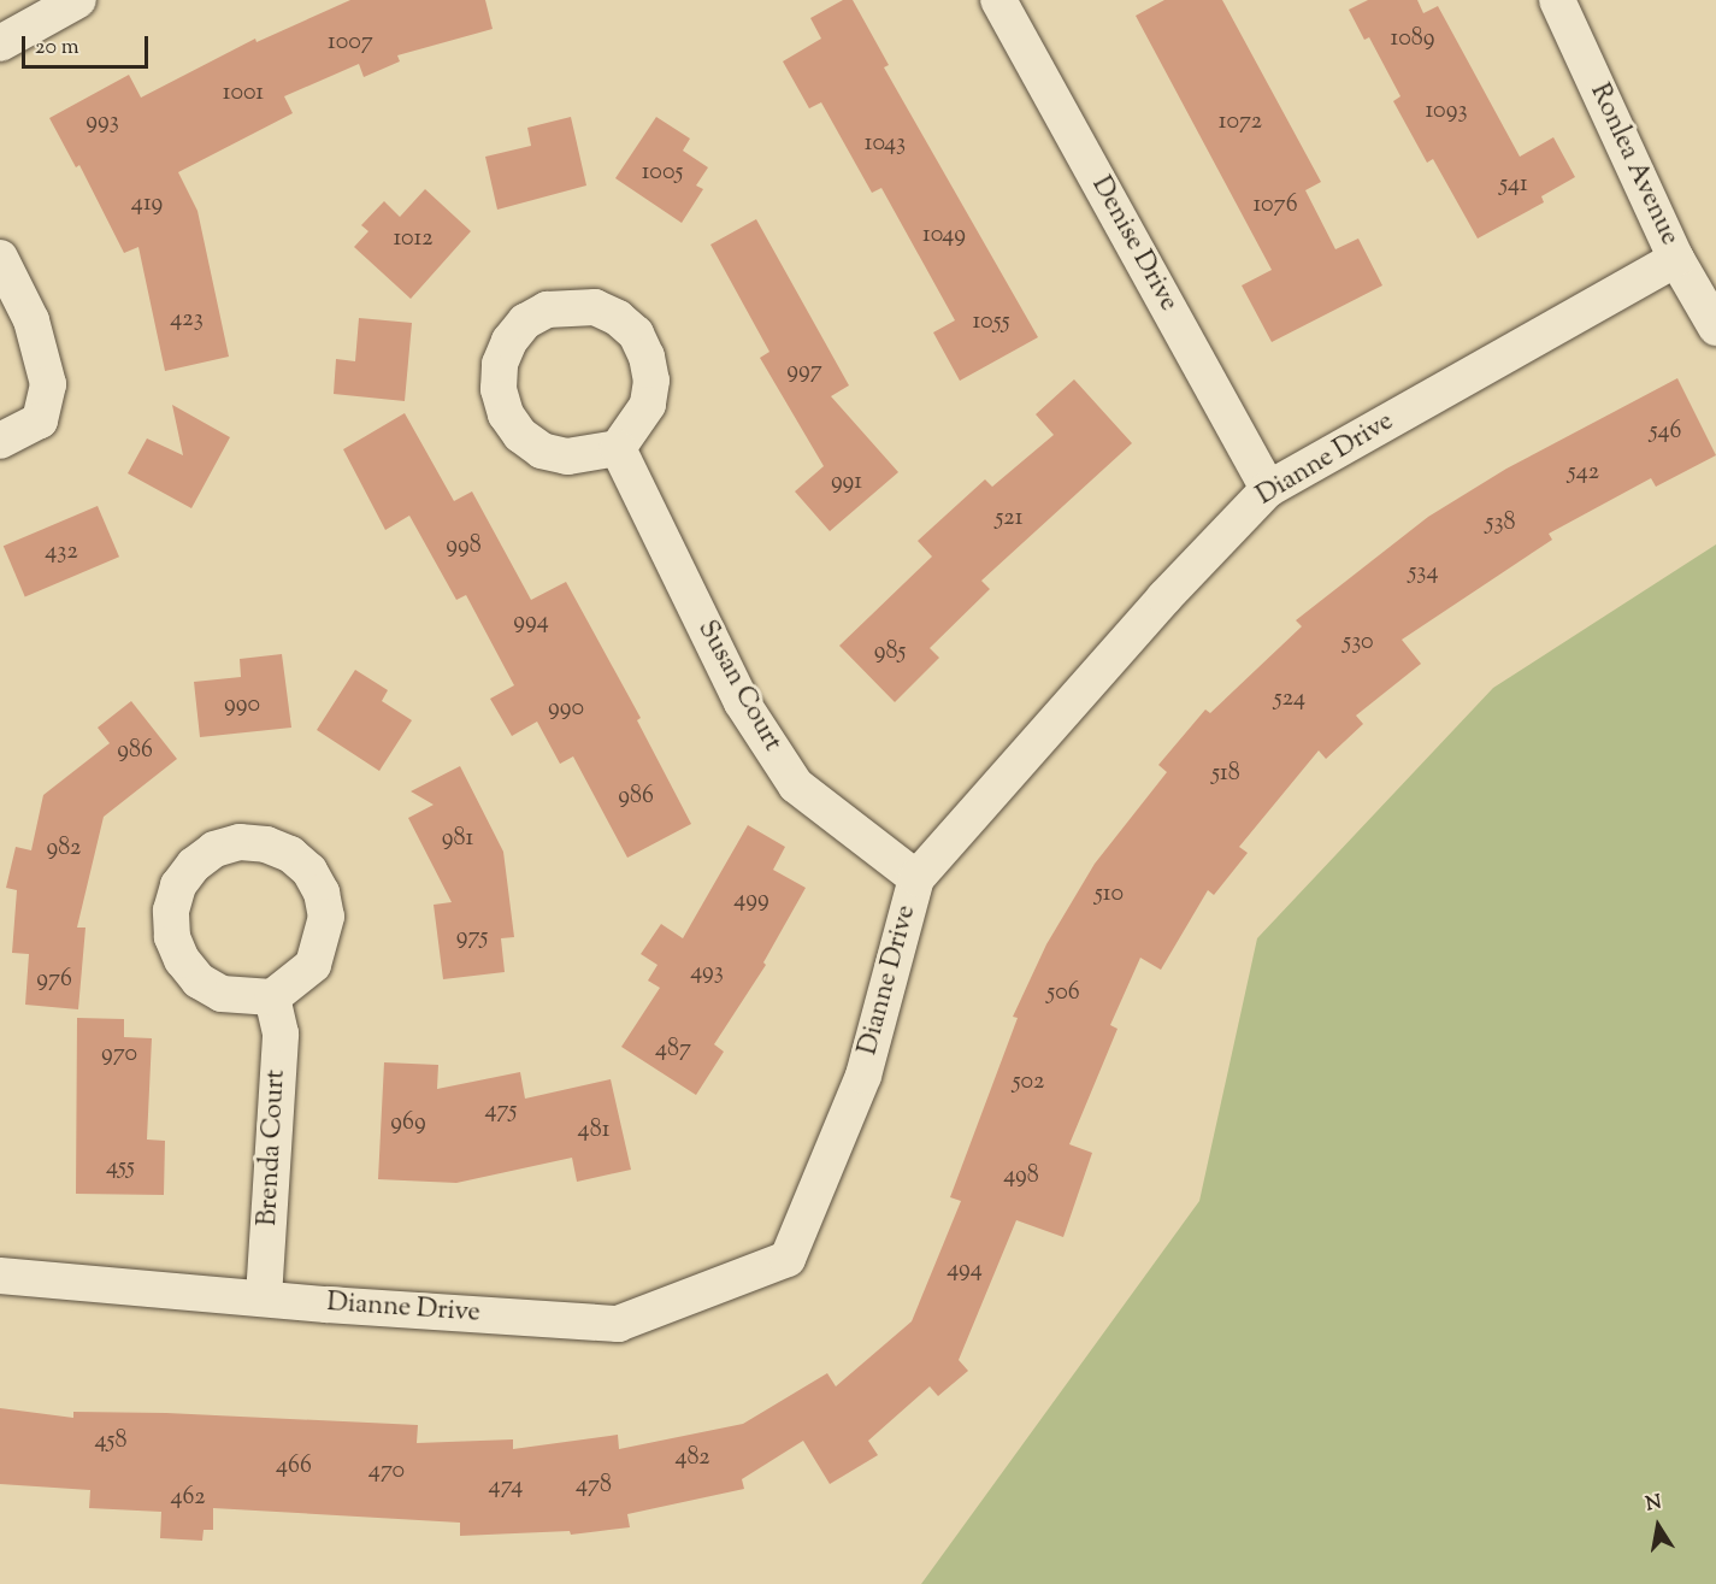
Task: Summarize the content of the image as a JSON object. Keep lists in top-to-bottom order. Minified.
{"streets":{"street":["Ronlea Avenue","Denise Drive","Dianne Drive","Susan Court","Brenda Court"]},"crossings":[["Ronlea Avenue","Dianne Drive"],["Denise Drive","Dianne Drive"],["Dianne Drive","Susan Court"],["Dianne Drive","Brenda Court"]],"house_numbers":["1089","1007","1001","1093","993","1072","1043","1005","541","419","1076","1049","1012","423","1055","997","546","542","991","521","538","998","432","534","994","530","985","524","990","990","986","518","986","981","982","510","499","975","493","976","506","487","970","502","475","969","481","455","498","494","458","482","466","470","478","474","462"],"scale_bar":"20 m","north":"top"}
